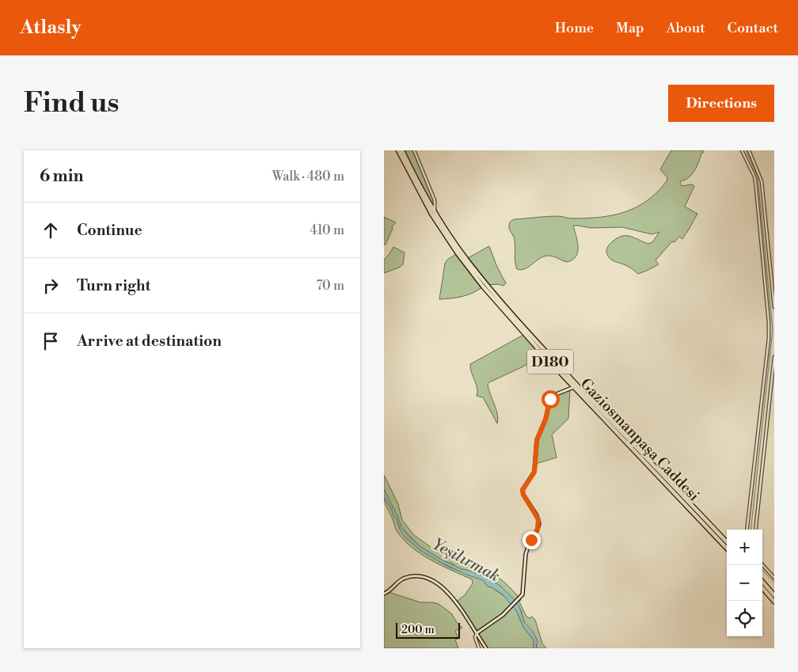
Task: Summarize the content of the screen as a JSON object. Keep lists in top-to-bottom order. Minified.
{"streets":{"highway":["D180","Gaziosmanpaşa Caddesi"]},"water":["Yeşilırmak"],"scale_bar":"200 m","page":{"header":"Atlasly","nav":["Home","Map","About","Contact"],"buttons":"Directions","title":"Find us","heading":["6 min","Walk · 480 m"],"list":[["Continue","410 m"],["Turn right","70 m"],"Arrive at destination"],"map_buttons":["+","−"],"scale":"200 m"}}
